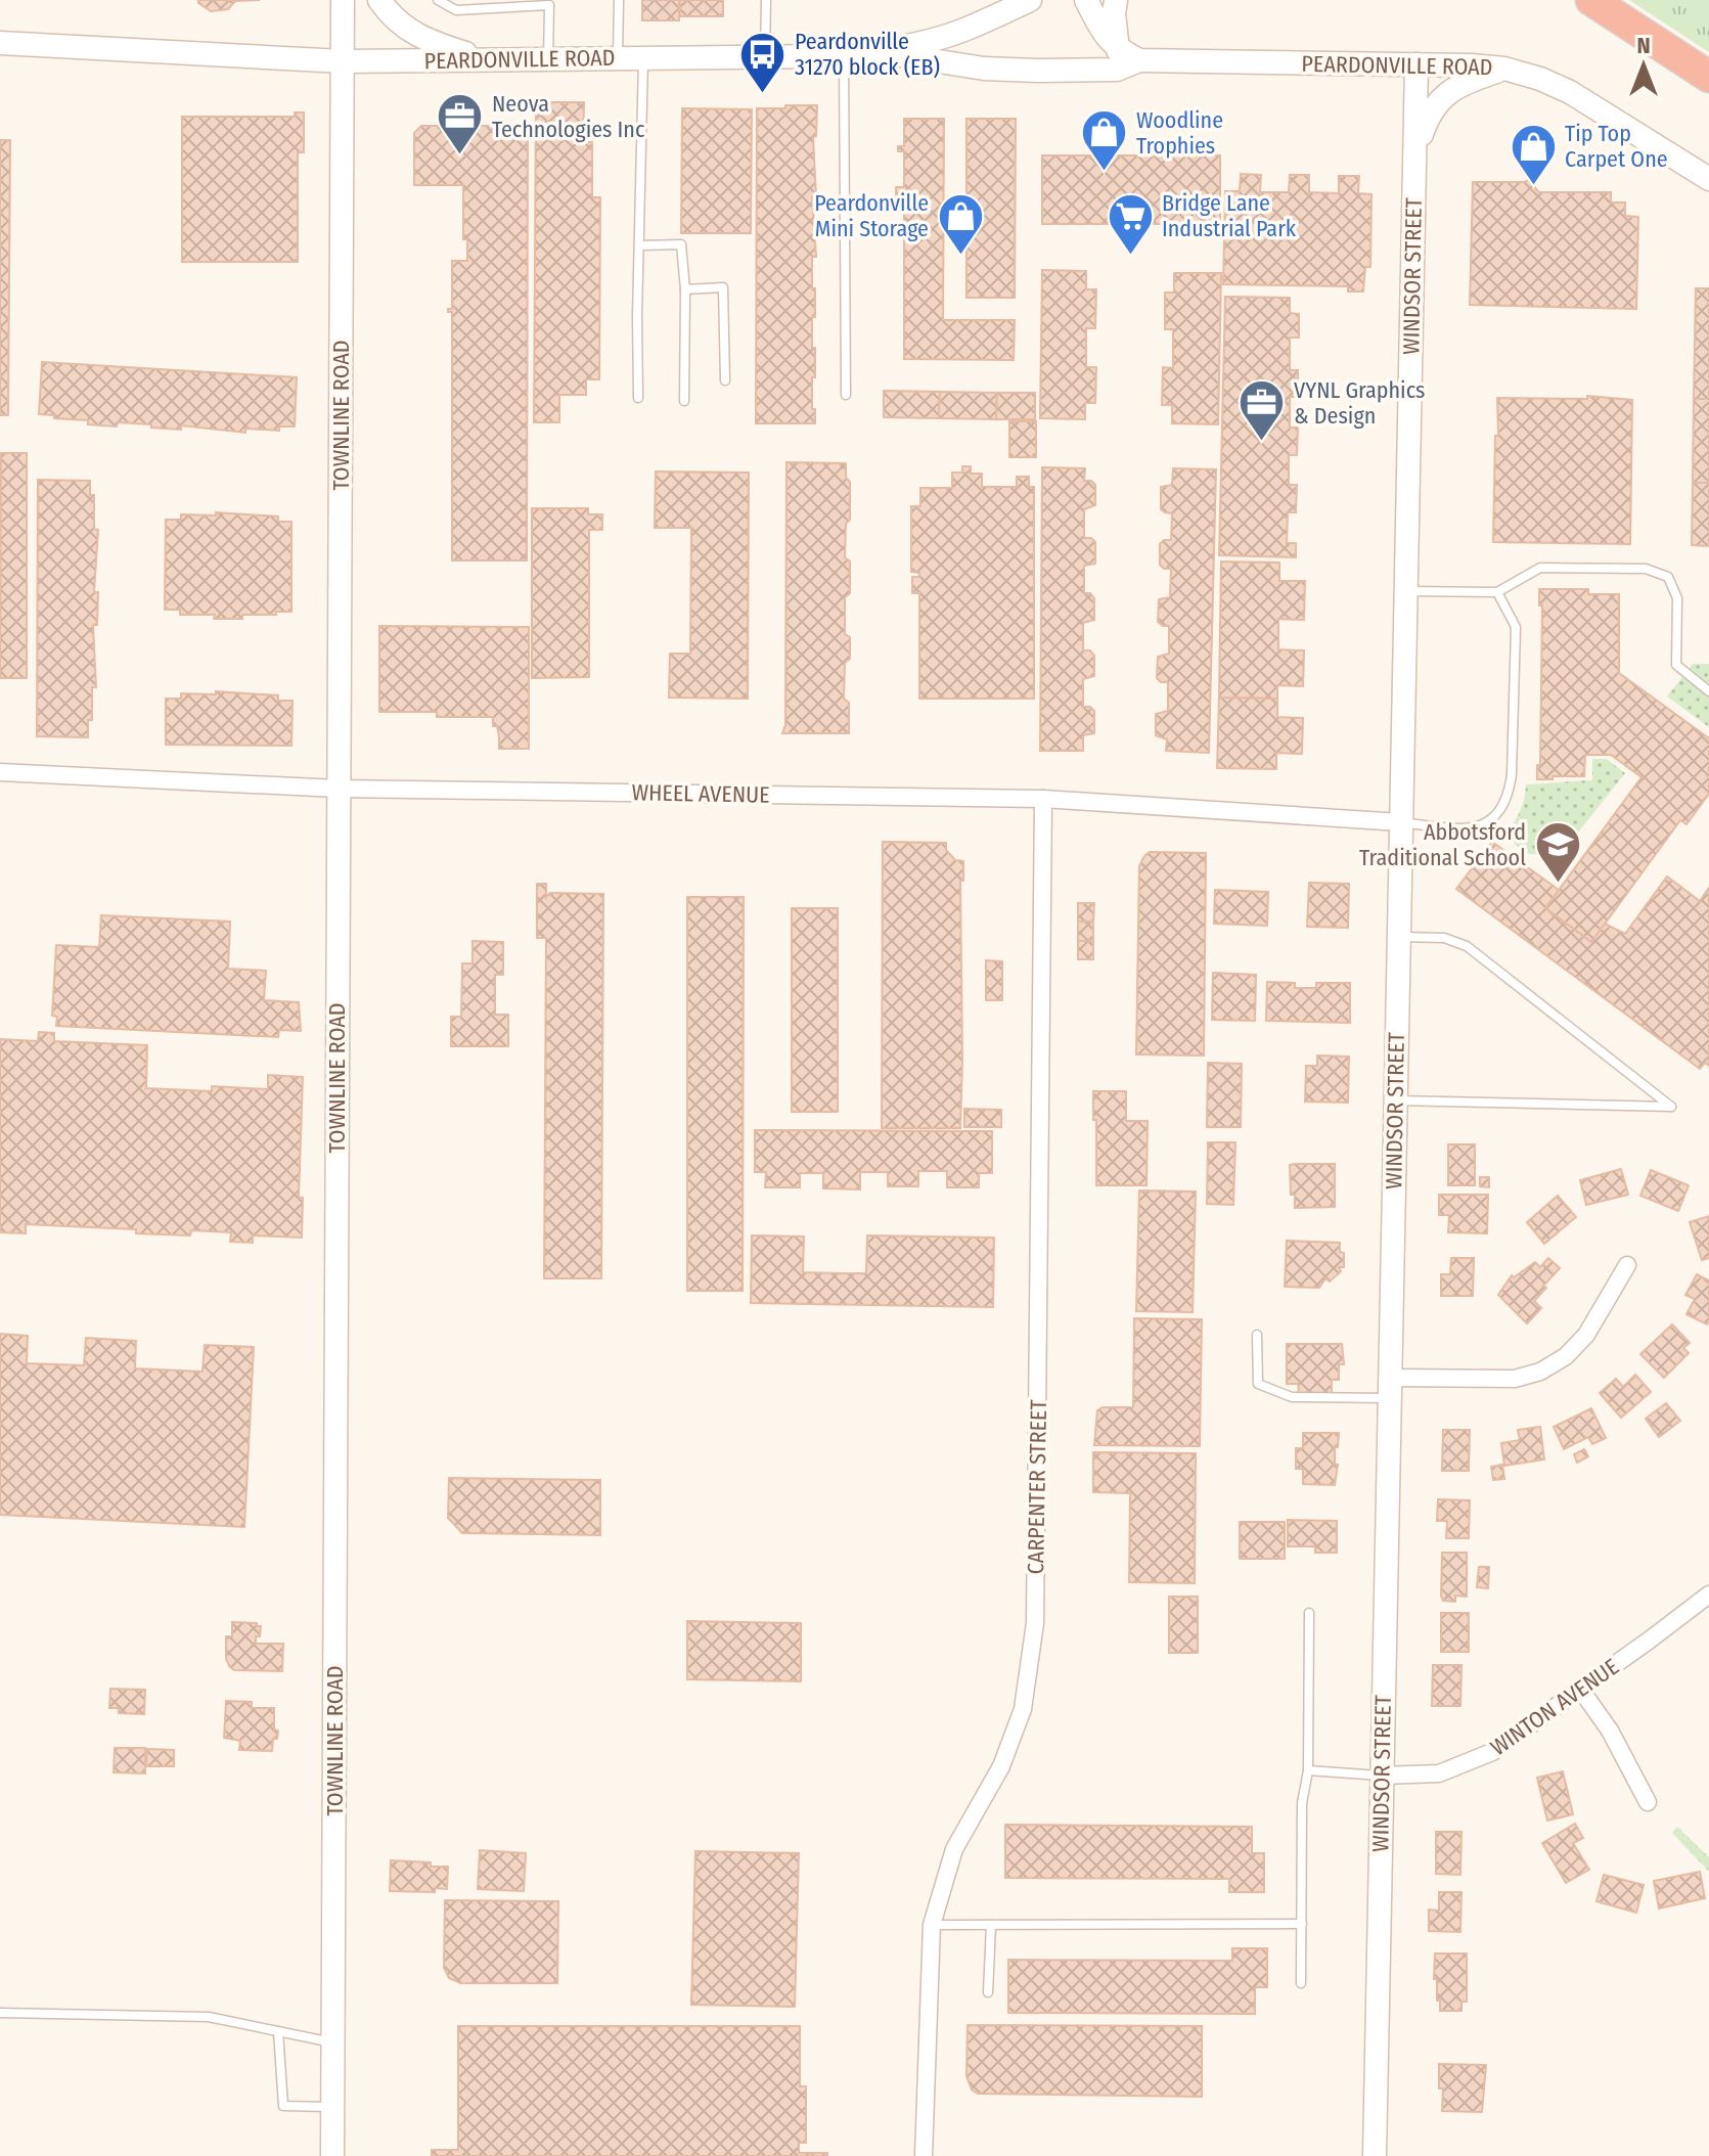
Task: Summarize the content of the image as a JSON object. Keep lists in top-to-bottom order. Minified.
{"streets":{"street":["PEARDONVILLE ROAD","WINDSOR STREET","TOWNLINE ROAD","WHEEL AVENUE","CARPENTER STREET","WINTON AVENUE"]},"crossings":[["PEARDONVILLE ROAD","WINDSOR STREET"],["PEARDONVILLE ROAD","TOWNLINE ROAD"],["WINDSOR STREET","WHEEL AVENUE"],["WINDSOR STREET","WINTON AVENUE"],["TOWNLINE ROAD","WHEEL AVENUE"],["WHEEL AVENUE","CARPENTER STREET"]],"places":{"bus stop":["Peardonville 31270 block (EB)"],"office":["Neova Technologies Inc","VYNL Graphics & Design"],"shop":["Woodline Trophies","Tip Top Carpet One","Peardonville Mini Storage"],"supermarket":["Bridge Lane Industrial Park"],"school or university":["Abbotsford Traditional School"]},"north":"top"}
